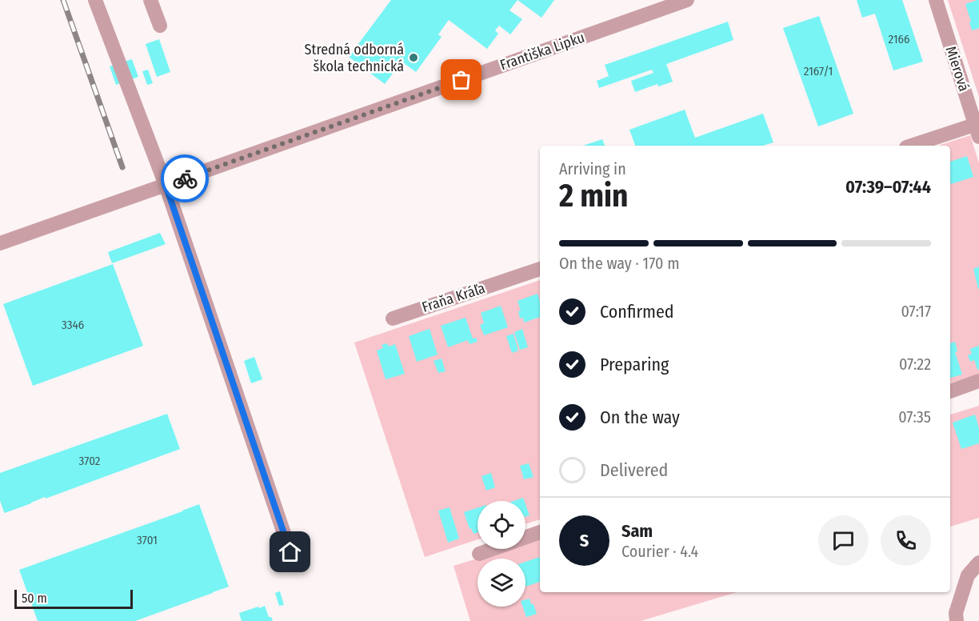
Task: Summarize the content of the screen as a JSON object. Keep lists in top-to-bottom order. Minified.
{"streets":{"street":["Františka Lipku","Mierová","Fraňa Kráľa"]},"places":["Stredná odborná škola technická"],"house_numbers":["2166","2167/1","3346","3702","3701"],"scale_bar":"50 m","page":{"heading":["2 min","Arriving in","07:39–07:44"],"panel":["Sam","Courier · 4.4"],"bar":"On the way · 170 m","list":[["Confirmed","07:17"],["Preparing","07:22"],["On the way","07:35"],"Delivered"],"round":"S","scale":"50 m"}}
